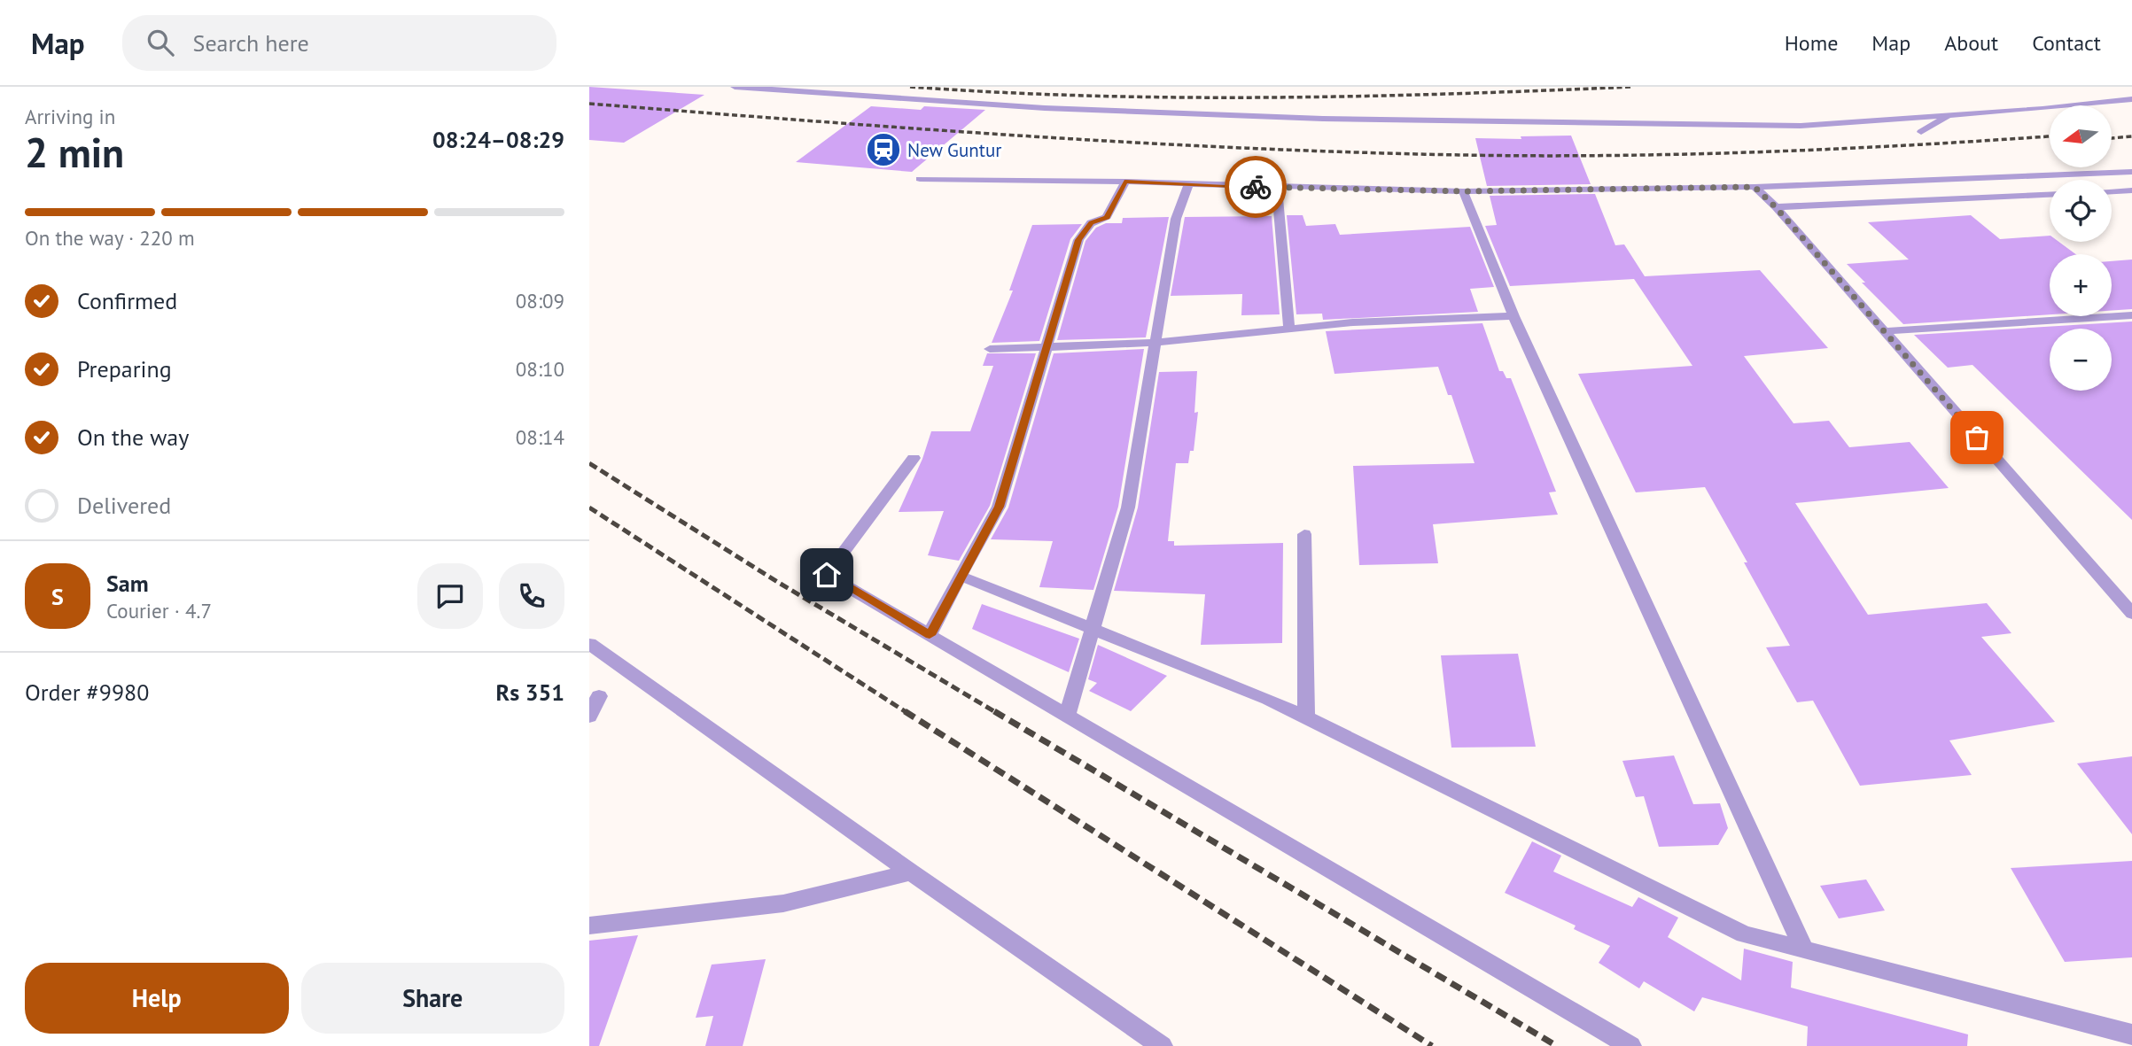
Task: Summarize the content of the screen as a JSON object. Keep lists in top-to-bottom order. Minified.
{"places":{"station":["New Guntur"]},"north":"left","page":{"header":"Map","search":"Search here","nav":["Home","Map","About","Contact"],"heading":["2 min","Arriving in","08:24–08:29"],"panel":["Sam","Courier · 4.7","Order #9980","Rs 351"],"map_buttons":["+","−"],"bar":"On the way · 220 m","list":[["Confirmed","08:09"],["Preparing","08:10"],["On the way","08:14"],"Delivered"],"round":"S","buttons":["Help","Share"]}}
